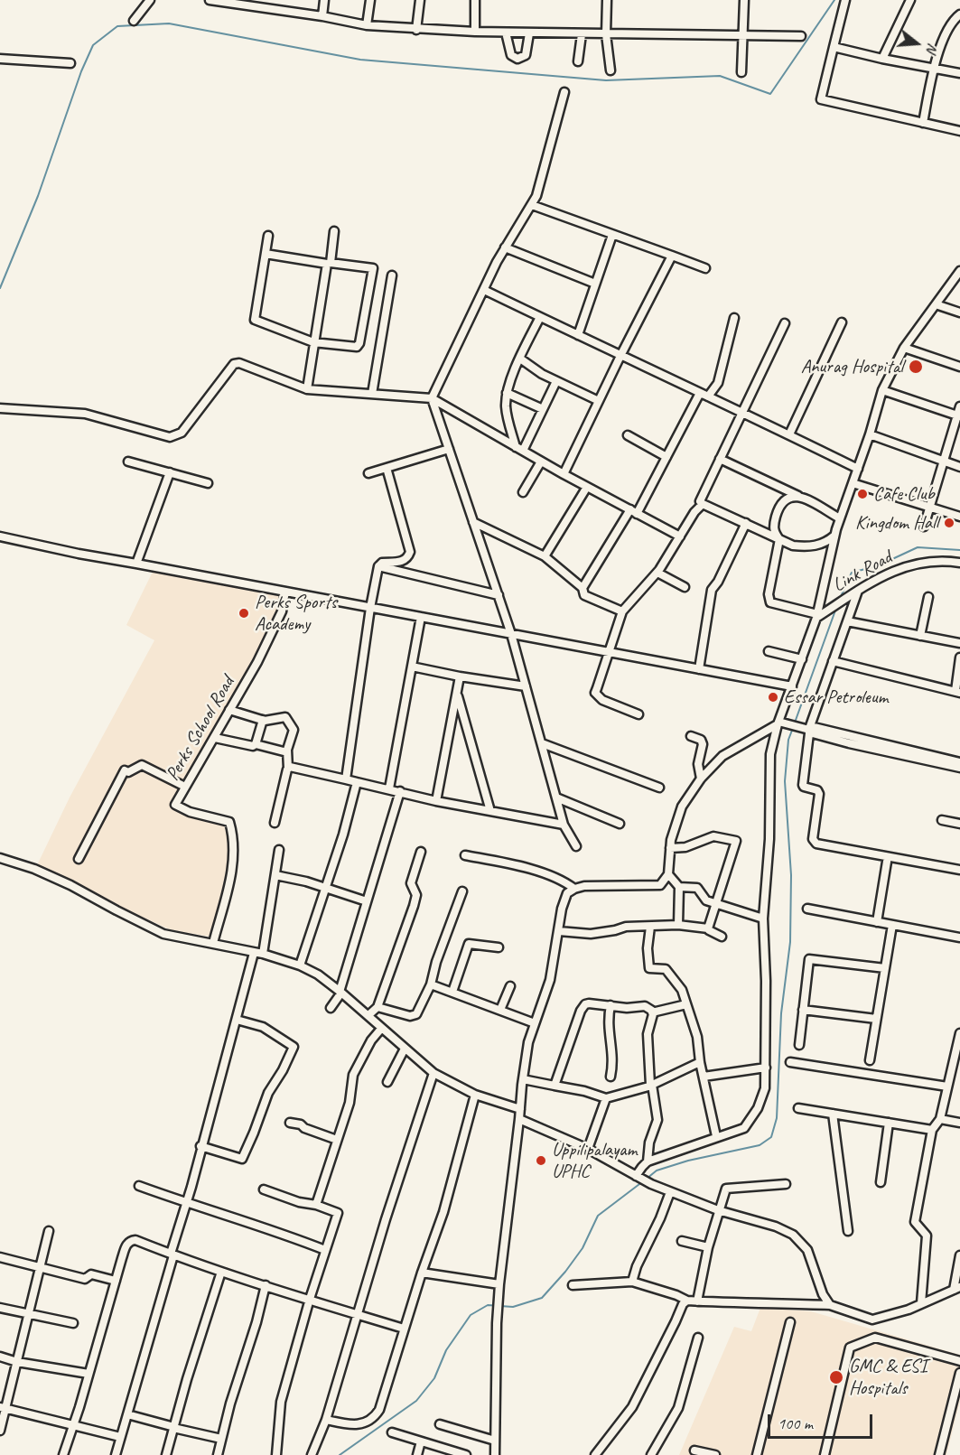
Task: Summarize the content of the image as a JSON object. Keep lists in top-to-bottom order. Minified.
{"streets":{"street":["Link Road","Perks School Road"]},"places":["Anurag Hospital","Cafe Club","Kingdom Hall","Perks Sports Academy","Essar Petroleum","Uppilipalayam UPHC","GMC & ESI Hospitals"],"scale_bar":"100 m","north":"right"}
